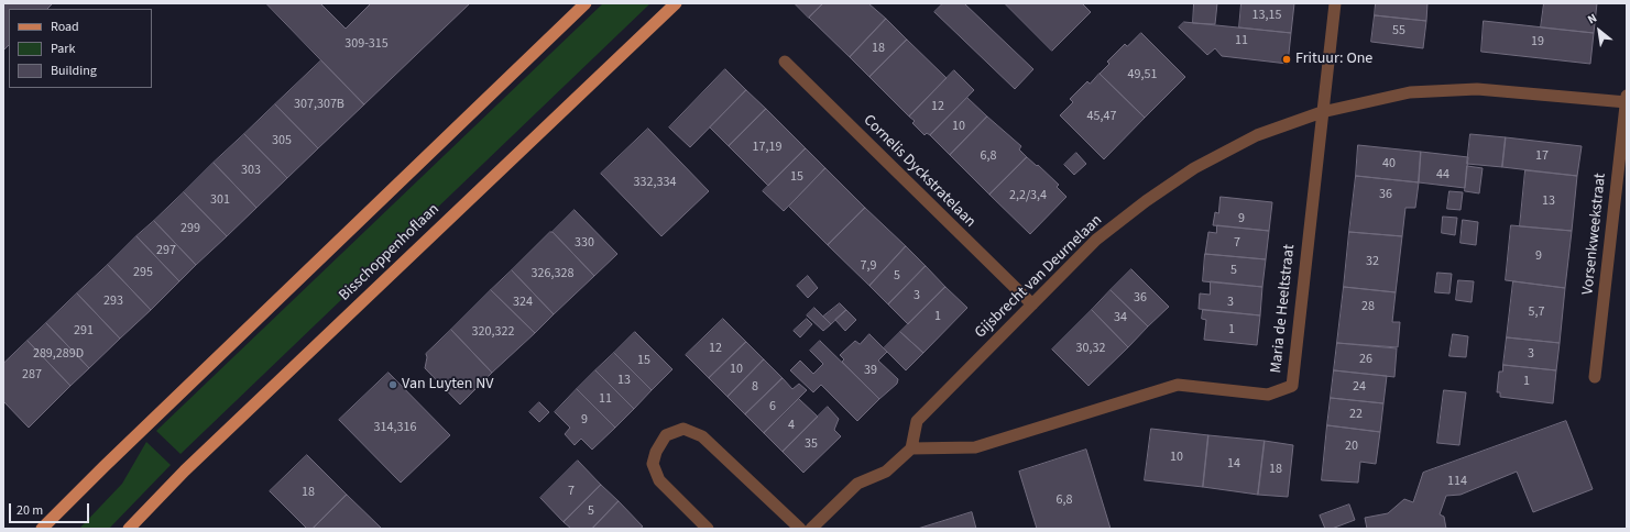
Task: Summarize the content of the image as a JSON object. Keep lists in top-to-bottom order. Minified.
{"streets":{"main road":["Bisschoppenhoflaan"],"street":["Cornelis Dyckstratelaan","Vorsenkweekstraat","Gijsbrecht van Deurnelaan","Maria de Heeltstraat"]},"crossings":[["Cornelis Dyckstratelaan","Gijsbrecht van Deurnelaan"],["Vorsenkweekstraat","Gijsbrecht van Deurnelaan"],["Gijsbrecht van Deurnelaan","Maria de Heeltstraat"]],"places":["Frituur: One","Van Luyten NV"],"house_numbers":["13,15","55","11","19","309-315","18","49,51","307,307B","12","45,47","10","305","17,19","6,8","17","40","303","44","15","332,334","36","2,2/3,4","301","13","9","299","330","7","297","9","32","7,9","5","295","326,328","5","3","36","293","324","3","28","5,7","1","34","1","291","320,322","12","30,32","289,289D","3","26","15","10","39","287","13","1","8","24","11","6","22","9","4","314,316","35","20","10","14","18","114","7","18","6,8","5"],"legend":["Road","Park","Building"],"scale_bar":"20 m","north":"top left"}
